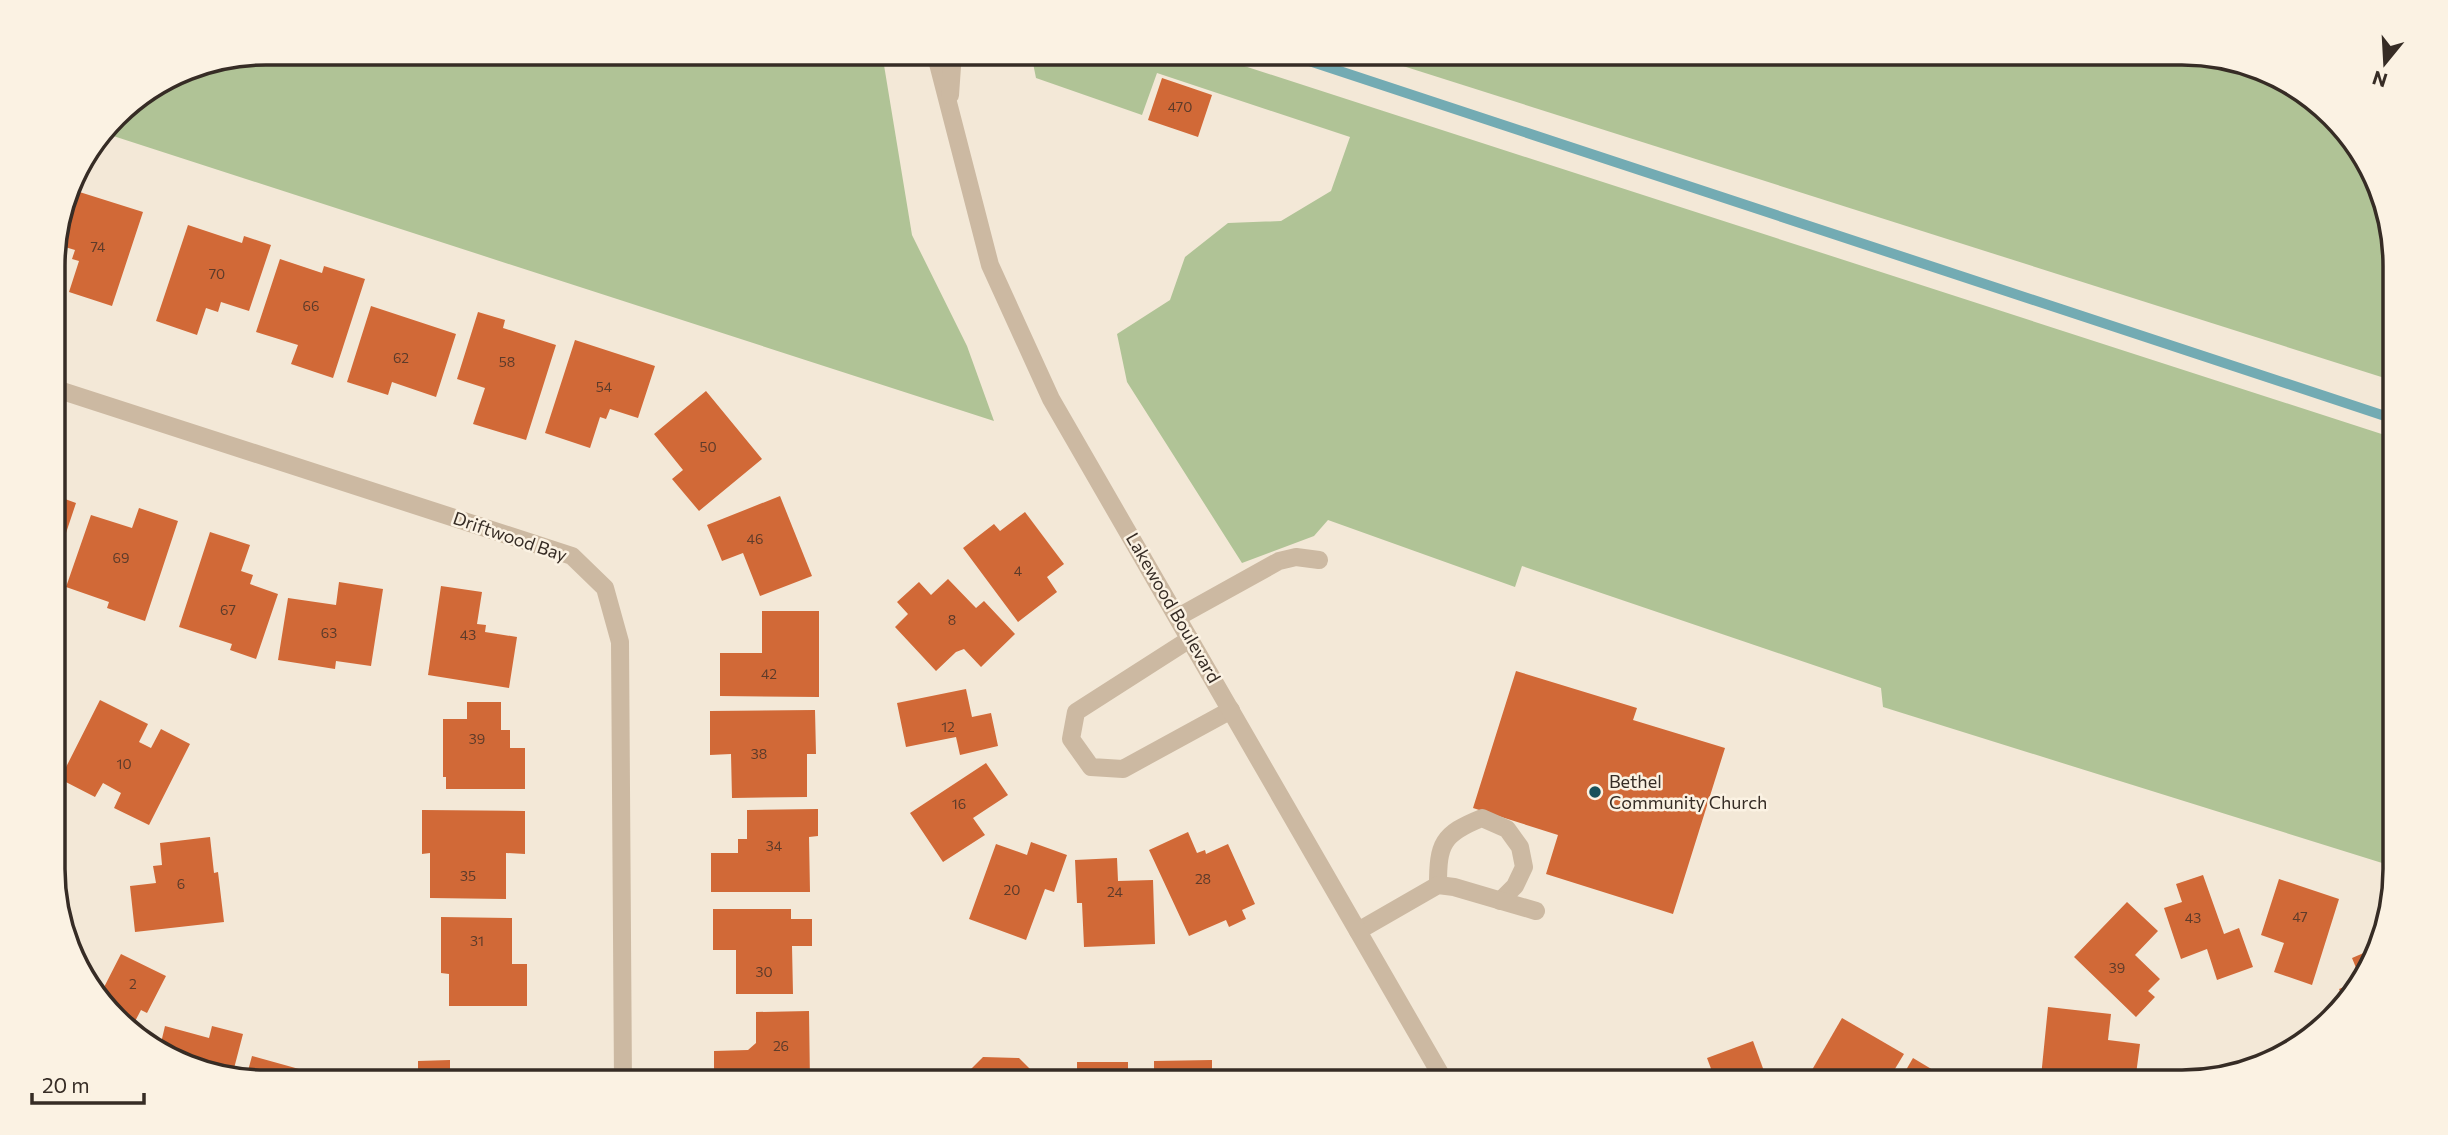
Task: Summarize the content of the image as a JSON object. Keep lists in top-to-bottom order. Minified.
{"streets":{"street":["Driftwood Bay","Lakewood Boulevard"]},"places":["Bethel Community Church"],"house_numbers":["470","74","70","66","62","58","54","50","46","69","4","67","8","63","43","42","12","39","38","10","16","34","35","28","6","20","24","47","43","31","39","30","2","26"],"scale_bar":"20 m","north":"bottom"}
